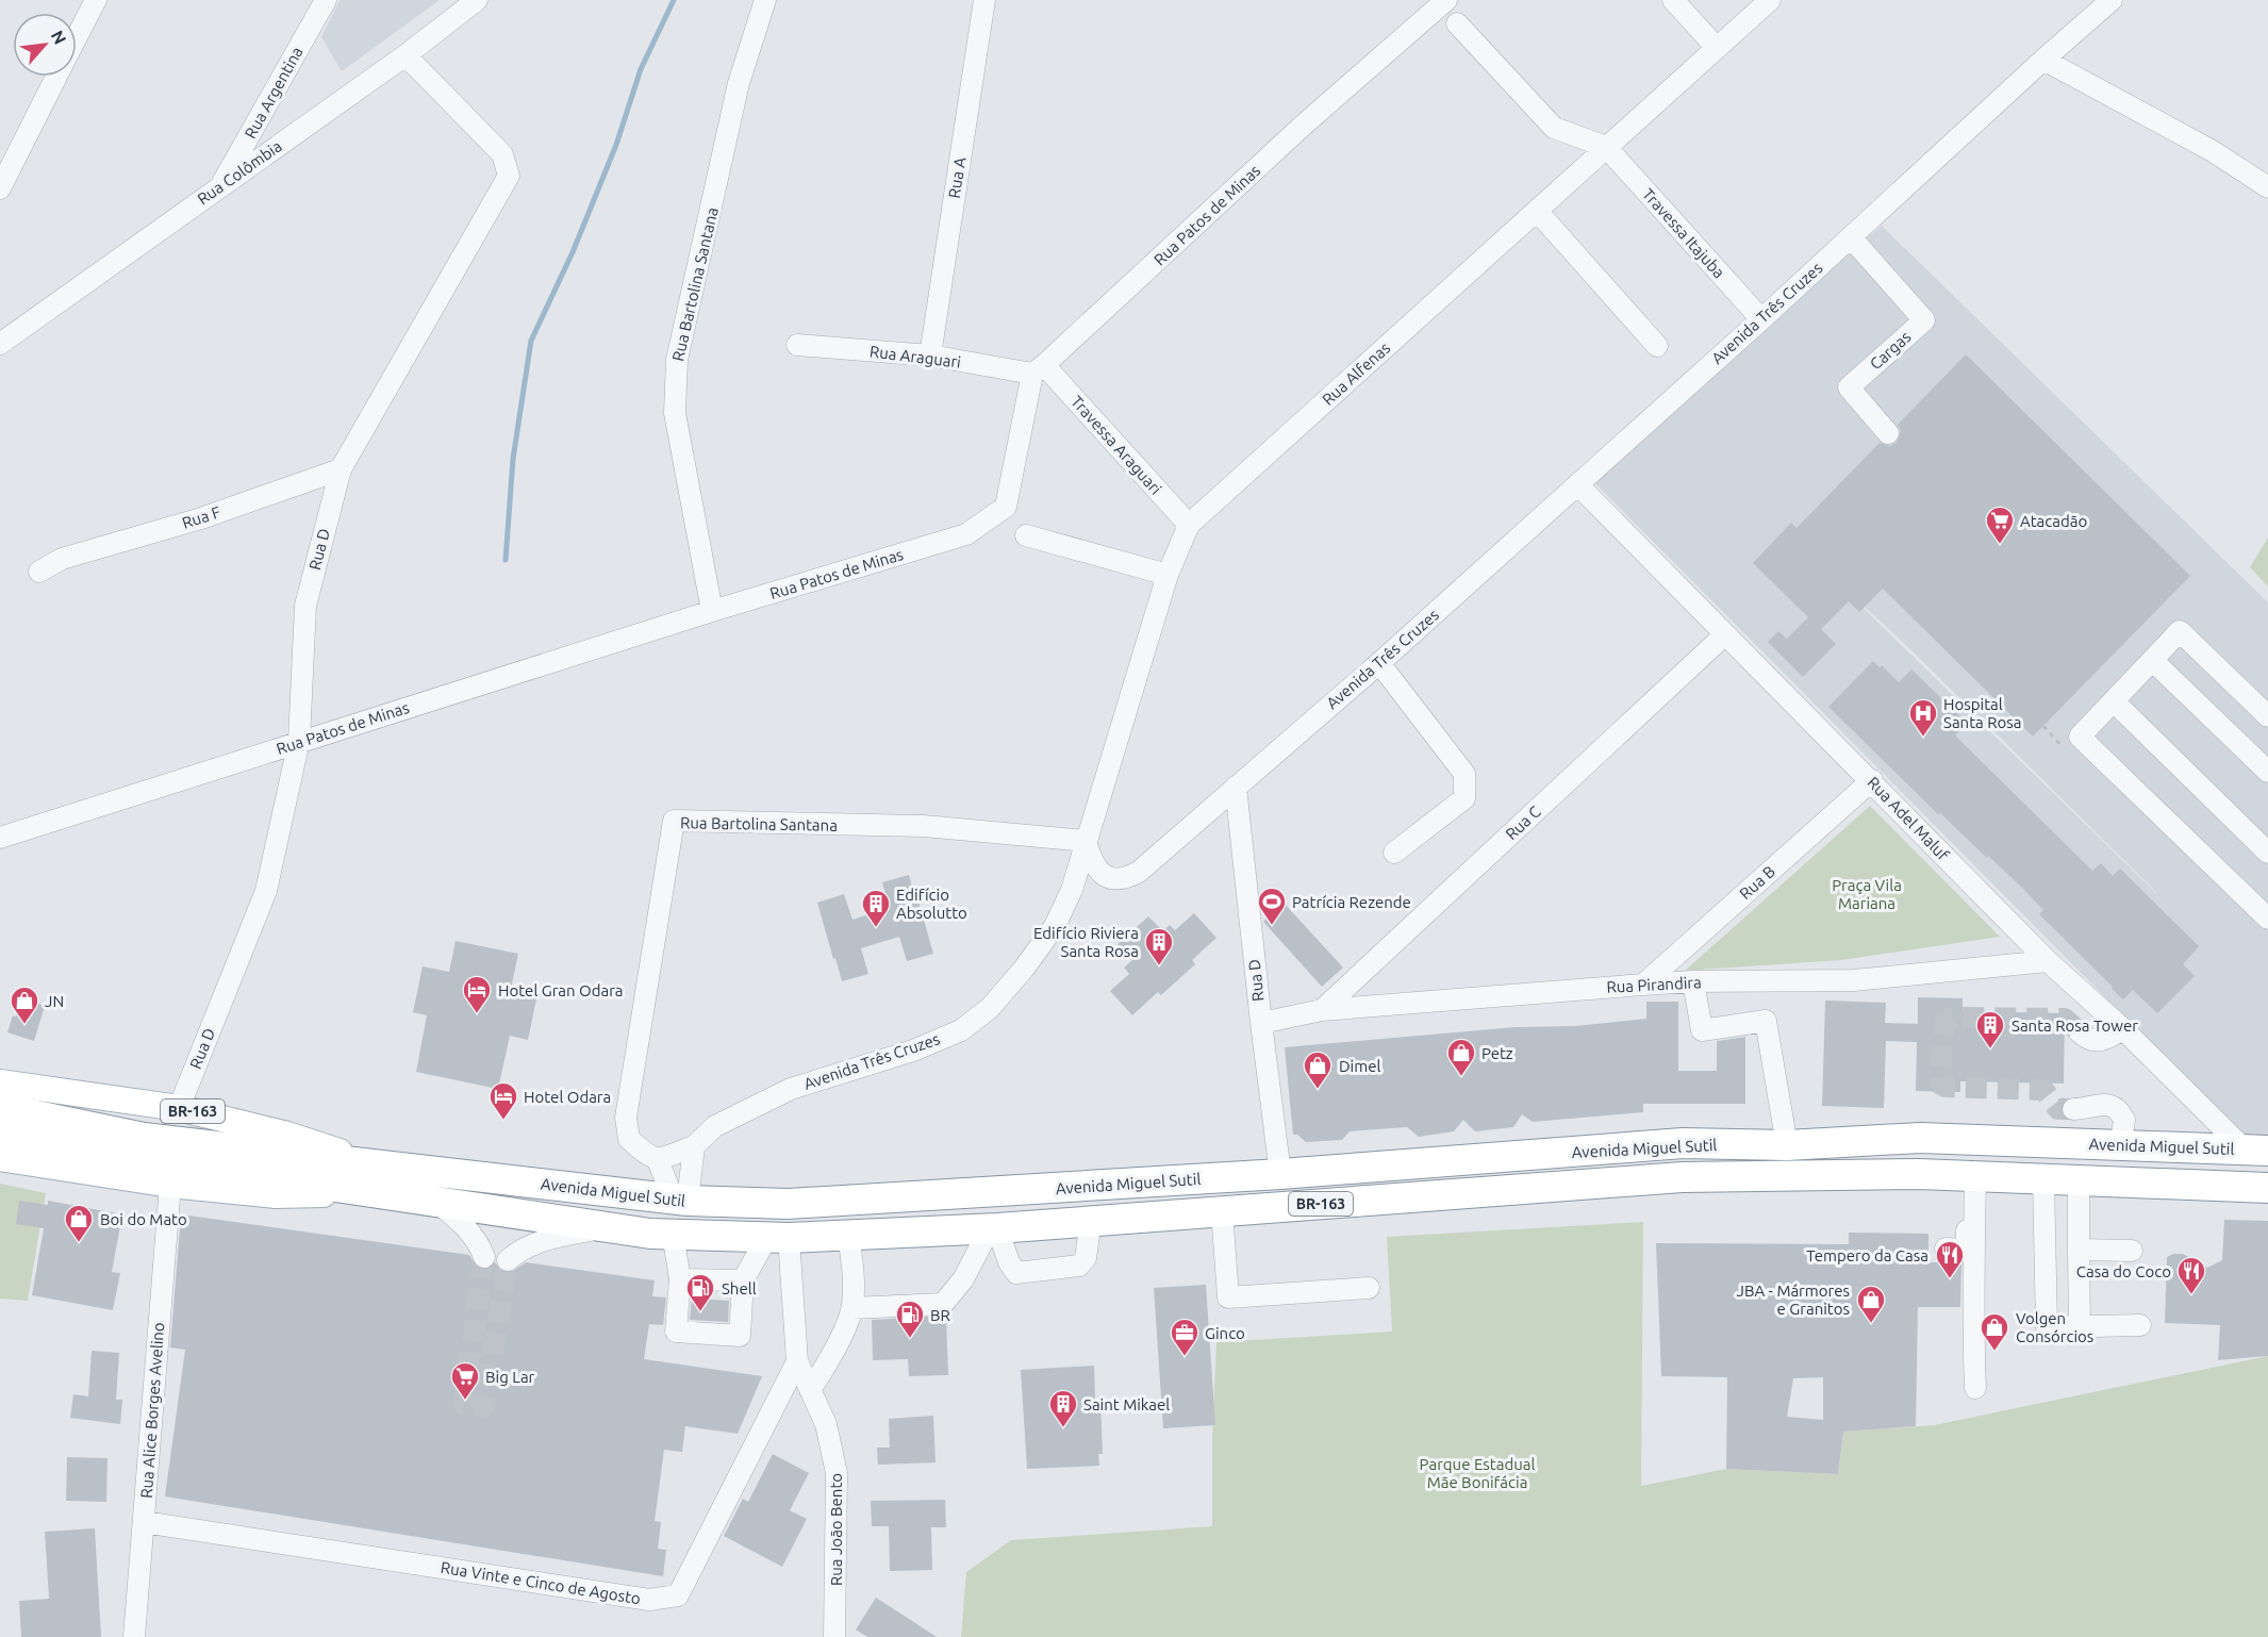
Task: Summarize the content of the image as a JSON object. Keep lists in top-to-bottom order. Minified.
{"streets":{"highway":["BR-163","Avenida Miguel Sutil"],"street":["Rua Argentina","Rua Colômbia","Rua A","Rua Patos de Minas","Travessa Itajuba","Rua Bartolina Santana","Avenida Três Cruzes","Cargas","Rua Araguari","Rua Alfenas","Travessa Araguari","Rua F","Rua D","Rua Adel Maluf","Rua C","Rua B","Rua Pirandira","Rua Alice Borges Avelino","Rua João Bento","Rua Vinte e Cinco de Agosto"]},"crossings":[["Rua Argentina","Rua Colômbia"],["Rua Colômbia","Rua D"],["Rua A","Rua Araguari"],["Rua Patos de Minas","Rua Bartolina Santana"],["Rua Patos de Minas","Rua Araguari"],["Rua Patos de Minas","Travessa Araguari"],["Rua Patos de Minas","Rua D"],["Travessa Itajuba","Avenida Três Cruzes"],["Travessa Itajuba","Rua Alfenas"],["Rua Bartolina Santana","Avenida Três Cruzes"],["Rua Bartolina Santana","Rua Alfenas"],["Avenida Três Cruzes","Cargas"],["Avenida Três Cruzes","Rua Alfenas"],["Avenida Três Cruzes","Rua D"],["Avenida Três Cruzes","Rua Adel Maluf"],["Rua Araguari","Travessa Araguari"],["Rua Alfenas","Travessa Araguari"],["Rua F","Rua D"],["Rua D","Rua Pirandira"],["Rua D","Avenida Miguel Sutil"],["Rua Adel Maluf","Rua C"],["Rua Adel Maluf","Rua B"],["Rua Adel Maluf","Rua Pirandira"],["Rua Adel Maluf","Avenida Miguel Sutil"],["Rua C","Rua Pirandira"],["Rua B","Rua Pirandira"],["BR-163","Avenida Miguel Sutil"],["Avenida Miguel Sutil","Rua Alice Borges Avelino"],["Avenida Miguel Sutil","Rua João Bento"],["Rua Alice Borges Avelino","Rua Vinte e Cinco de Agosto"],["Rua João Bento","Rua Vinte e Cinco de Agosto"]],"parks":["Praça Vila Mariana","Parque Estadual Mãe Bonifácia"],"places":{"supermarket":["Atacadão","Big Lar"],"hospital":["Hospital Santa Rosa"],"sports":["Patrícia Rezende"],"building":["Edifício Absolutto","Edifício Riviera Santa Rosa","Santa Rosa Tower","Saint Mikael"],"hotel":["Hotel Gran Odara","Hotel Odara"],"shop":["JN","Petz","Dimel","Boi do Mato","JBA - Mármores e Granitos","Volgen Consórcios"],"restaurant":["Tempero da Casa","Casa do Coco"],"fuel station":["Shell","BR"],"office":["Ginco"]},"north":"top right"}
